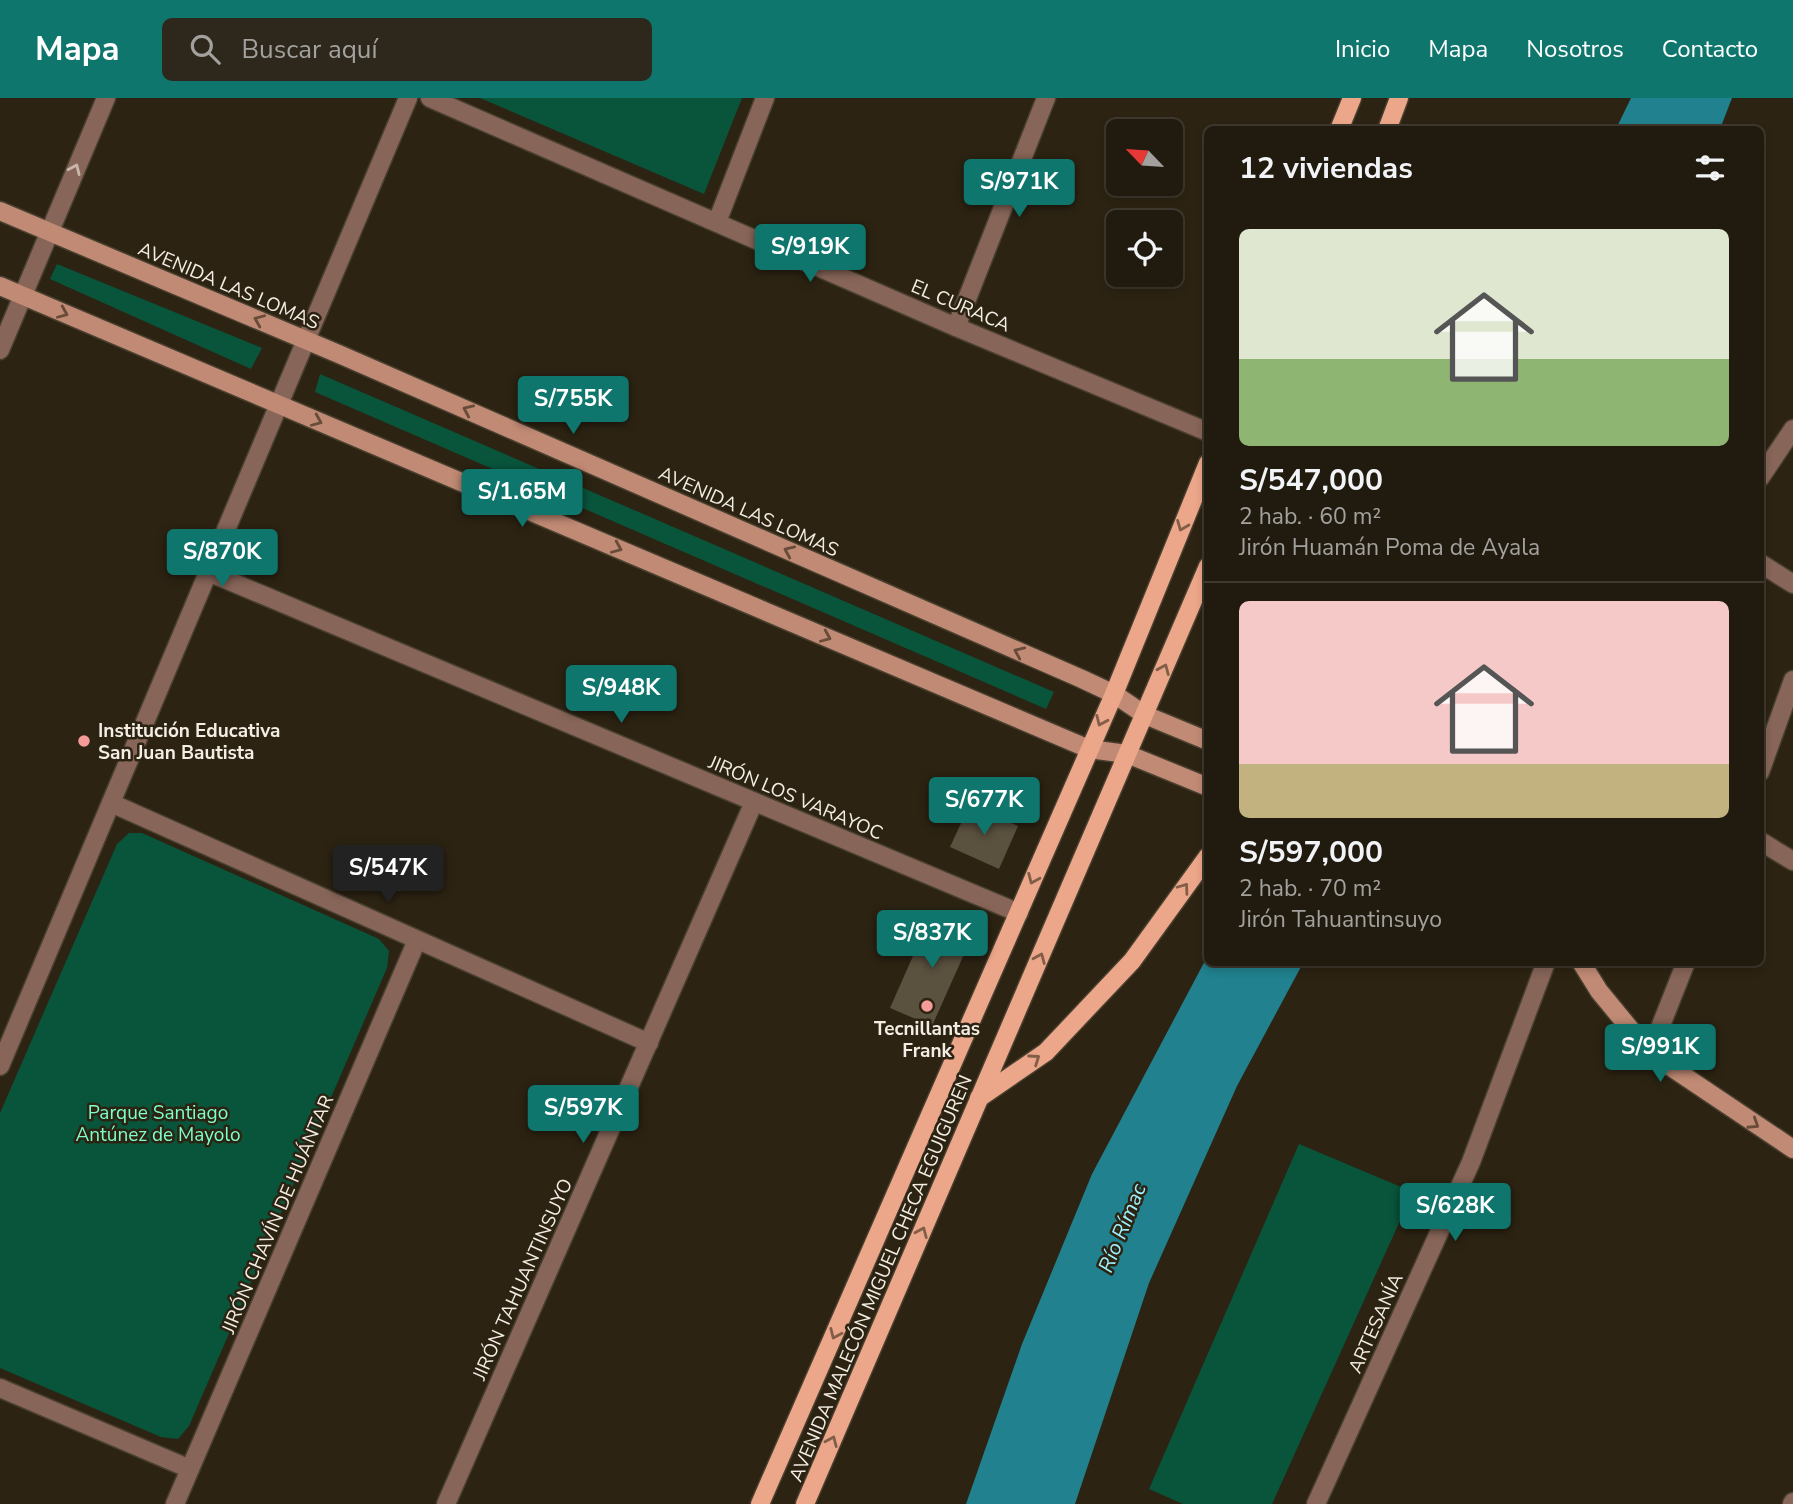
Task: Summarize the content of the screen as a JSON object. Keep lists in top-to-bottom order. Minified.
{"streets":{"main road":["AVENIDA LAS LOMAS","AVENIDA MALECÓN MIGUEL CHECA EGUIGUREN"],"street":["EL CURACA","JIRÓN LOS VARAYOC","JIRÓN CHAVÍN DE HUÁNTAR","JIRÓN TAHUANTINSUYO","ARTESANÍA"]},"crossings":[["AVENIDA LAS LOMAS","AVENIDA MALECÓN MIGUEL CHECA EGUIGUREN"],["JIRÓN LOS VARAYOC","AVENIDA MALECÓN MIGUEL CHECA EGUIGUREN"],["JIRÓN LOS VARAYOC","JIRÓN TAHUANTINSUYO"]],"water":["Río Rímac"],"parks":["Parque Santiago Antúnez de Mayolo"],"places":["Institución Educativa San Juan Bautista","Tecnillantas Frank"],"north":"top left","page":{"header":"Mapa","search":"Buscar aquí","nav":["Inicio","Mapa","Nosotros","Contacto"],"heading":"12 viviendas","price":["S/971K","S/919K","S/755K","S/1.65M","S/870K","S/948K","S/677K","S/547K","S/837K","S/991K","S/597K","S/628K"],"list":[{"name":"S/547,000","note":"2 hab. · 60 m² · Jirón Huamán Poma de Ayala"},{"name":"S/597,000","note":"2 hab. · 70 m² · Jirón Tahuantinsuyo"}]}}
